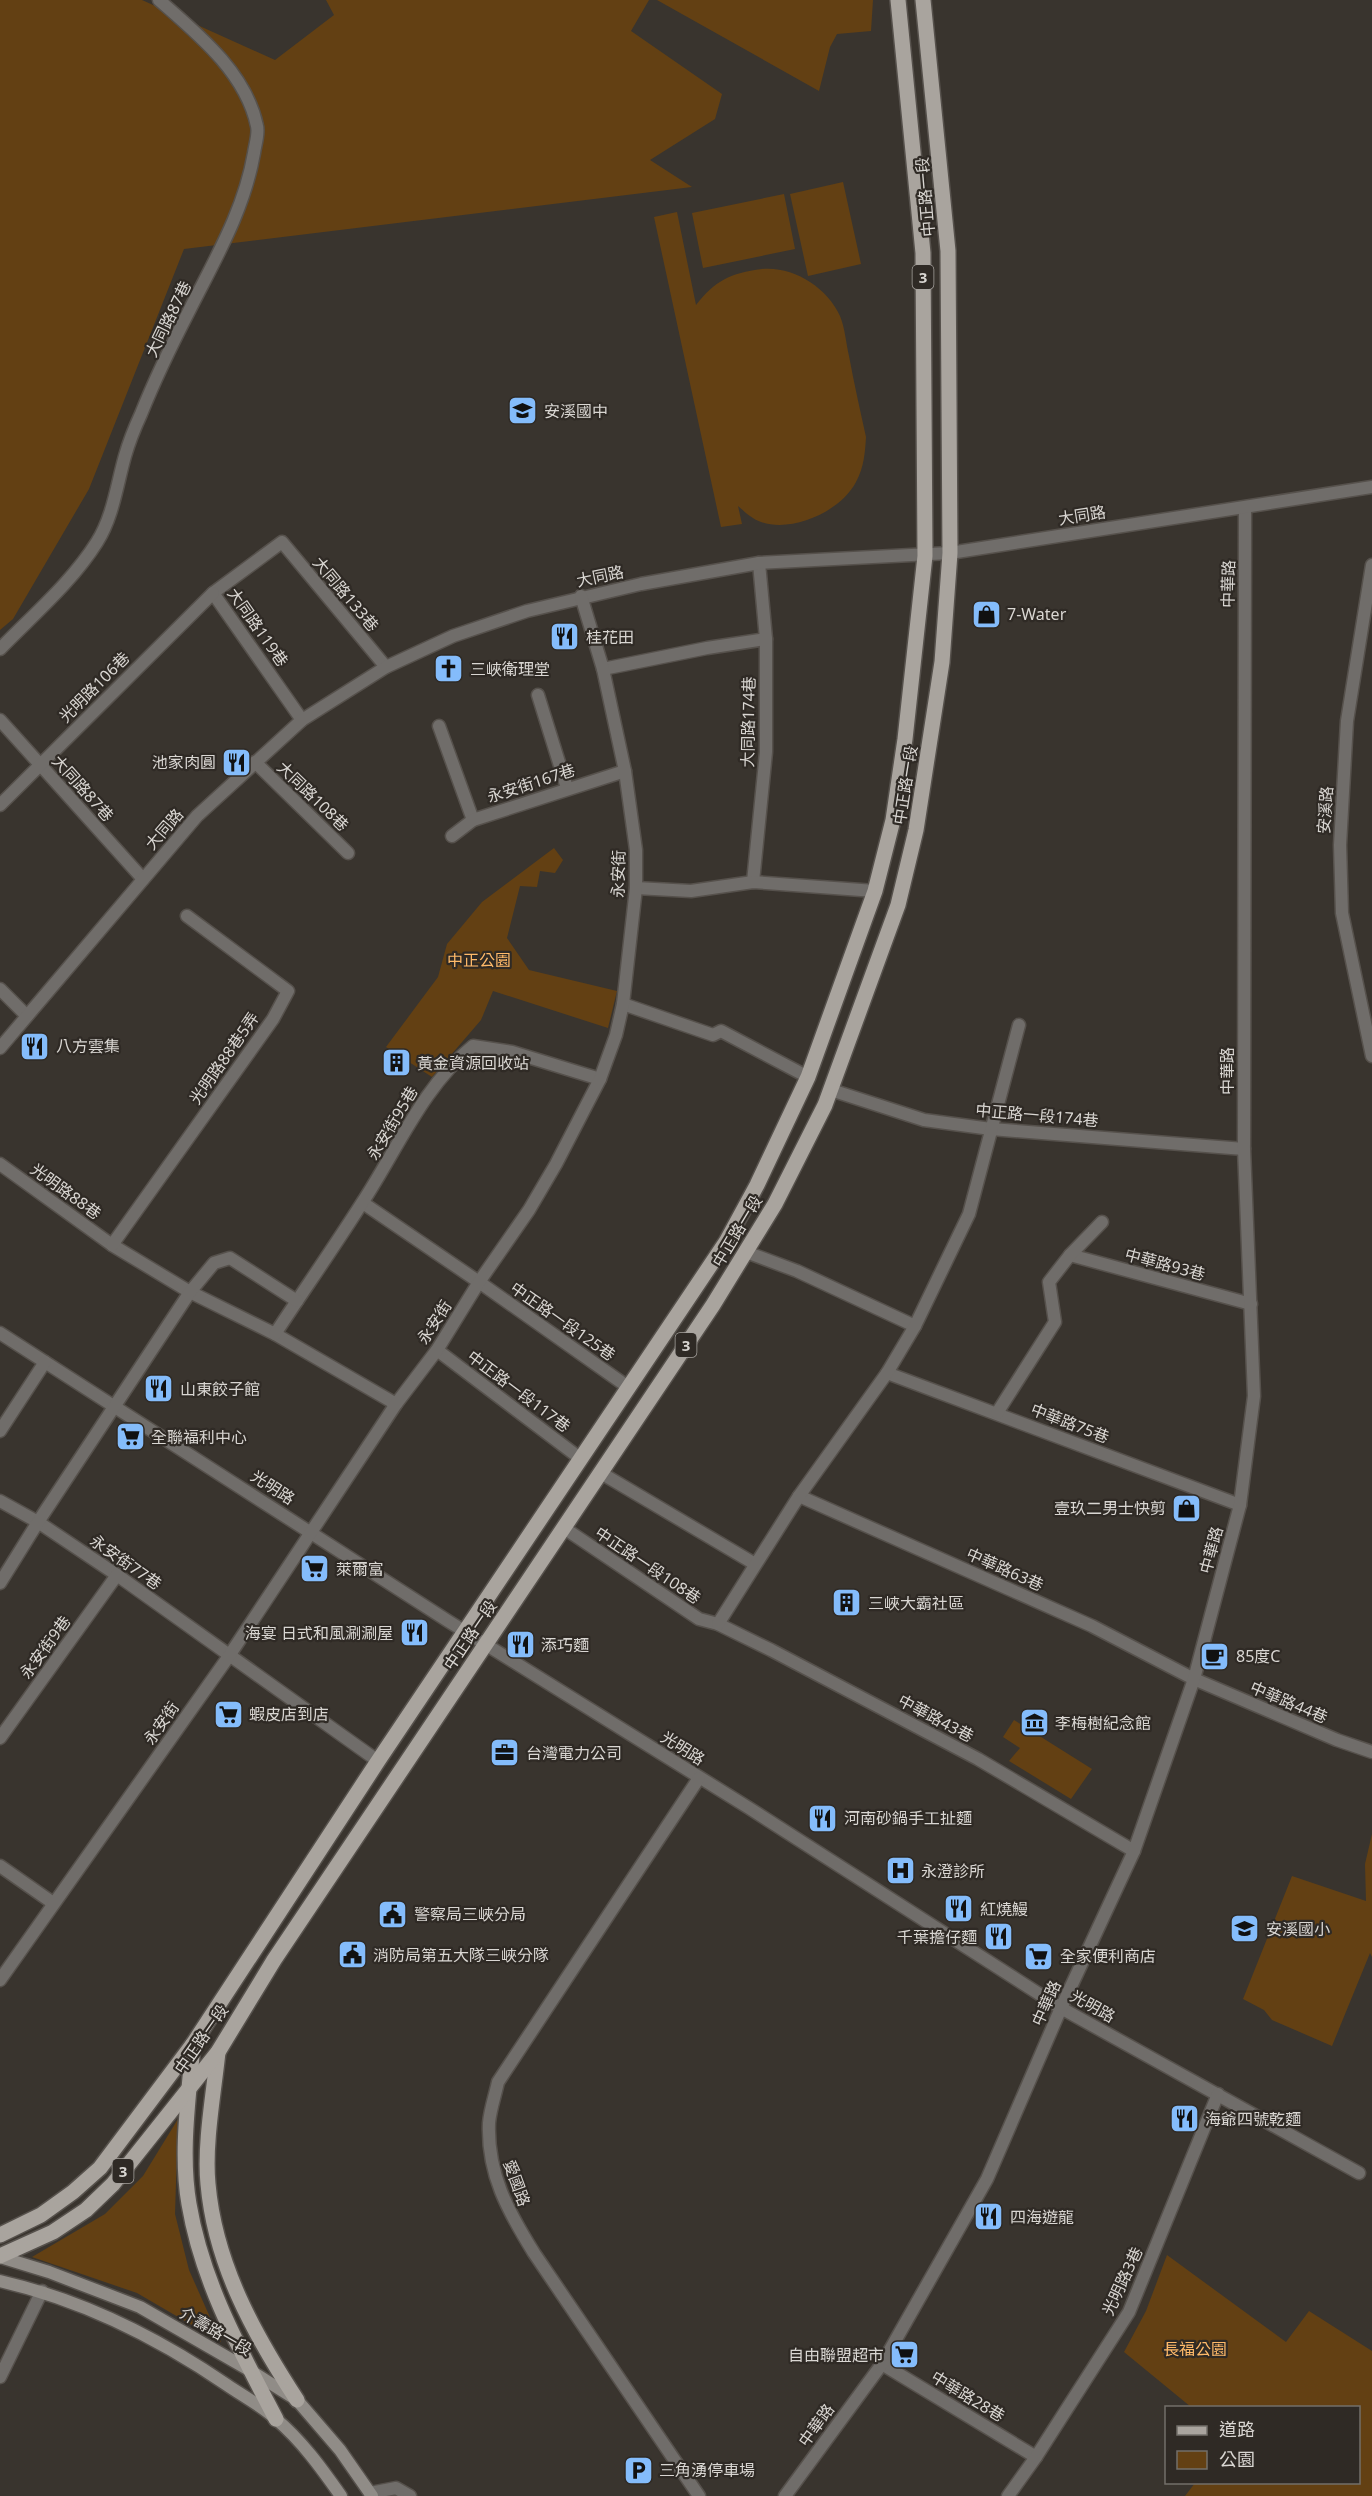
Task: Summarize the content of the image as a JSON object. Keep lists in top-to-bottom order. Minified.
{"streets":{"main road":["中正路一段","3","介壽路一段"],"street":["大同路87巷","大同路","中華路","大同路133巷","大同路119巷","光明路106巷","大同路174巷","永安街167巷","大同路108巷","安溪路","永安街","光明路88巷5弄","中正路一段174巷","永安街95巷","光明路88巷","中華路93巷","中正路一段125巷","中正路一段117巷","中華路75巷","光明路","永安街77巷","中正路一段108巷","中華路63巷","永安街9巷","中華路44巷","中華路43巷","愛國路","光明路3巷","中華路28巷"]},"crossings":[["中正路一段","大同路"],["中正路一段","中正路一段174巷"],["中正路一段","中正路一段125巷"],["中正路一段","中正路一段117巷"],["中正路一段","光明路"],["中正路一段","永安街77巷"],["中正路一段","中正路一段108巷"],["中正路一段","介壽路一段"],["大同路87巷","大同路"],["大同路87巷","光明路106巷"],["大同路","中華路"],["大同路","大同路133巷"],["大同路","大同路119巷"],["大同路","大同路174巷"],["大同路","大同路108巷"],["大同路","永安街"],["中華路","中正路一段174巷"],["中華路","中華路93巷"],["中華路","中華路75巷"],["中華路","光明路"],["中華路","中華路63巷"],["中華路","中華路44巷"],["中華路","中華路43巷"],["中華路","中華路28巷"],["大同路133巷","大同路119巷"],["大同路119巷","光明路106巷"],["永安街167巷","永安街"],["永安街","永安街95巷"],["永安街","中正路一段125巷"],["永安街","中正路一段117巷"],["永安街","光明路"],["永安街","永安街77巷"],["光明路88巷5弄","光明路88巷"],["永安街95巷","中正路一段125巷"],["光明路","愛國路"],["光明路","光明路3巷"],["永安街77巷","永安街9巷"],["中正路一段108巷","中華路43巷"],["中華路63巷","中華路44巷"],["光明路3巷","中華路28巷"]],"parks":["中正公園","長福公園"],"places":{"school or university":["安溪國中","安溪國小"],"shop":["7-Water","壹玖二男士快剪"],"restaurant":["桂花田","池家肉圓","八方雲集","山東餃子館","海宴 日式和風涮涮屋","添巧麵","河南砂鍋手工扯麵","紅燒鰻","千葉擔仔麵","海爺四號乾麵","四海遊龍"],"church":["三峽衛理堂"],"building":["黃金資源回收站","三峽大霸社區"],"supermarket":["全聯福利中心","萊爾富","蝦皮店到店","全家便利商店","自由聯盟超市"],"cafe":["85度C"],"museum":["李梅樹紀念館"],"office":["台灣電力公司"],"hospital":["永澄診所"],"public building":["警察局三峽分局","消防局第五大隊三峽分隊"],"parking":["三角湧停車場"]},"legend":["道路","公園"]}
